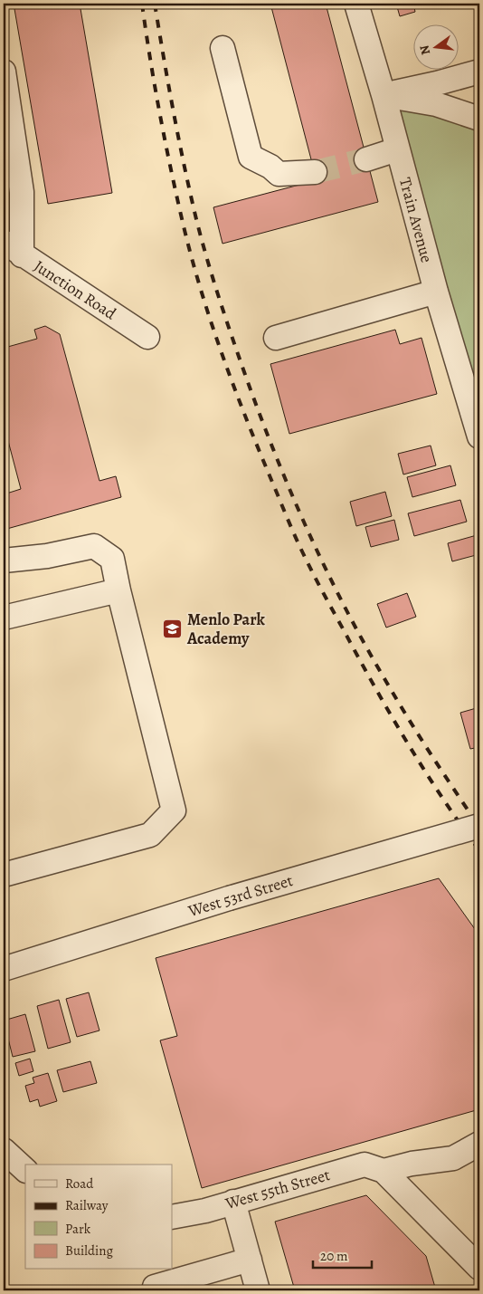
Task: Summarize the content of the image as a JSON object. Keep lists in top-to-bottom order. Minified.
{"streets":{"street":["Train Avenue","Junction Road","West 53rd Street","West 55th Street"]},"places":{"school or university":["Menlo Park Academy"]},"legend":["Road","Railway","Park","Building"],"scale_bar":"20 m","north":"left"}
